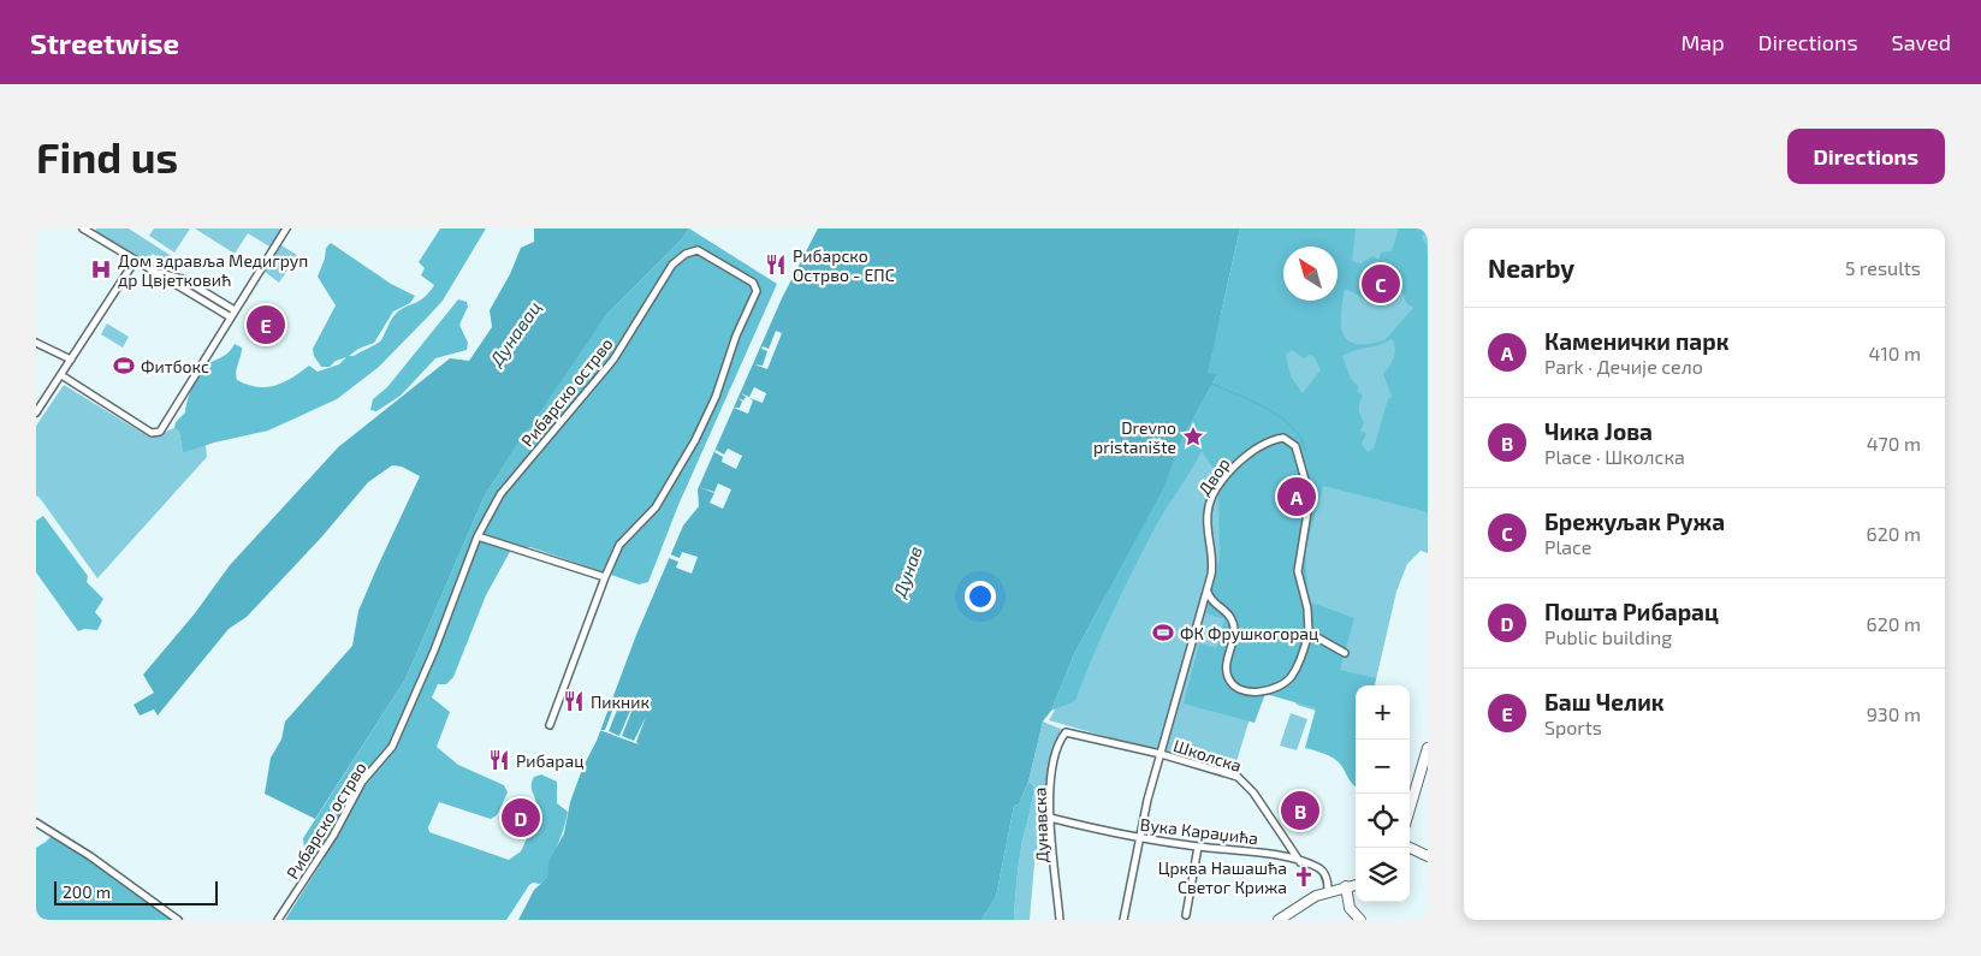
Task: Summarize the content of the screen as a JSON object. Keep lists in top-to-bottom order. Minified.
{"streets":{"street":["Рибарско острво","Двор","Школска","Дунавска","Вука Караџића"]},"crossings":[["Двор","Школска"],["Двор","Вука Караџића"],["Школска","Дунавска"],["Школска","Вука Караџића"],["Дунавска","Вука Караџића"]],"water":["Дунавац","Дунав"],"places":{"restaurant":["Рибарско Острво - ЕПС","Пикник","Рибарац"],"hospital":["Дом здравља Медигруп др Цвјетковић"],"sports":["Фитбокс","ФК Фрушкогорац"],"place":["Drevno pristanište"],"church":["Црква Нашашћа Светог Крижа"]},"scale_bar":"200 m","north":"top left","page":{"header":"Streetwise","nav":["Map","Directions","Saved"],"buttons":"Directions","title":"Find us","heading":["Nearby","5 results"],"pins":["C","E","A","B","D"],"list":[{"mark":"A","name":"Каменички парк","note":"Park · Дечије село","value":"410 m"},{"mark":"B","name":"Чика Јова","note":"Place · Школска","value":"470 m"},{"mark":"C","name":"Брежуљак Ружа","note":"Place","value":"620 m"},{"mark":"D","name":"Пошта Рибарац","note":"Public building","value":"620 m"},{"mark":"E","name":"Баш Челик","note":"Sports","value":"930 m"}],"map_buttons":["+","−"],"scale":"200 m"}}
